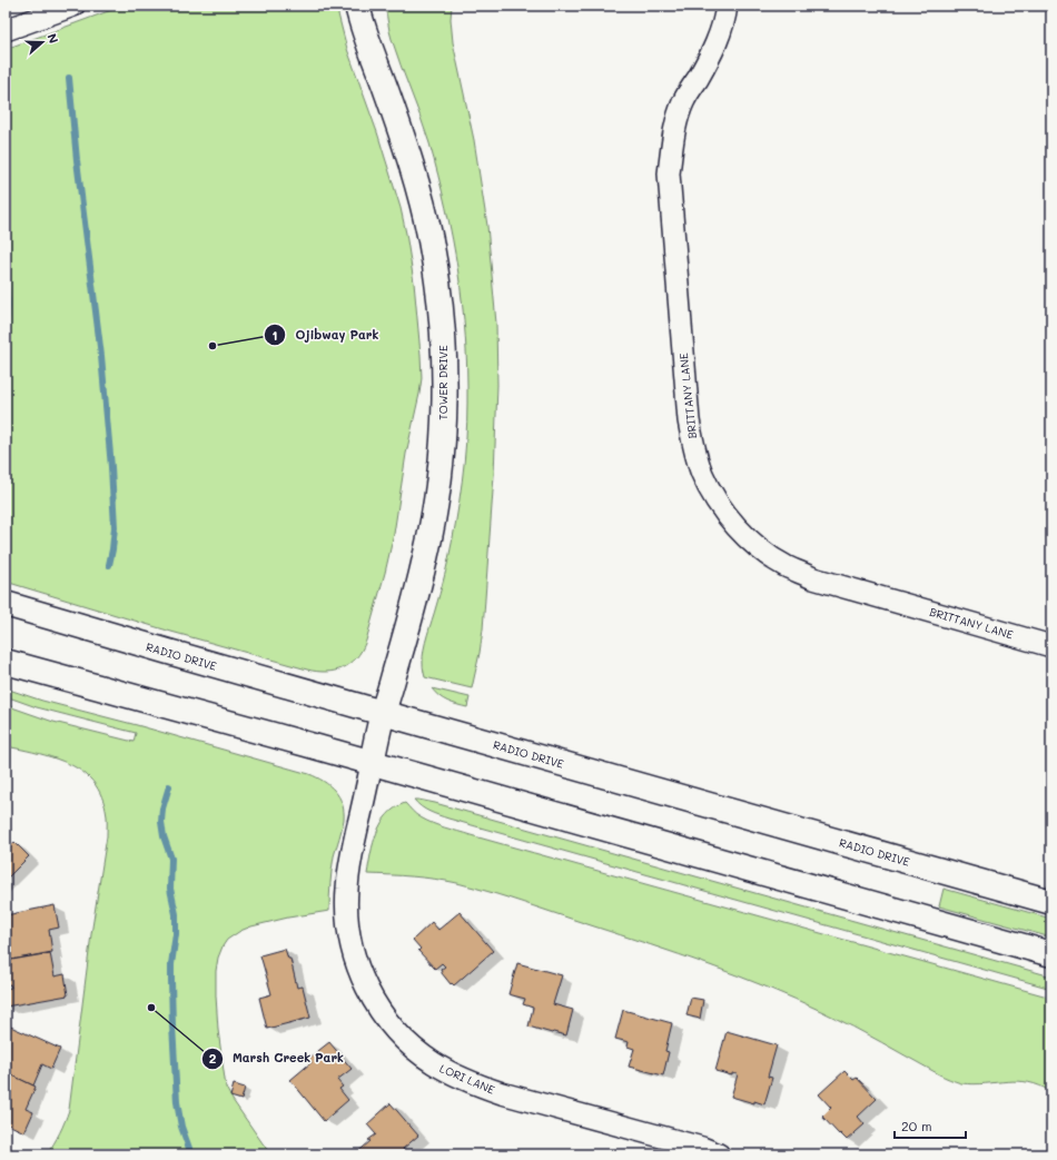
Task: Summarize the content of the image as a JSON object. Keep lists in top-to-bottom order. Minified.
{"streets":{"main road":["TOWER DRIVE","RADIO DRIVE"],"street":["BRITTANY LANE","LORI LANE"]},"crossings":[["TOWER DRIVE","RADIO DRIVE"],["TOWER DRIVE","LORI LANE"]],"places":["Ojibway Park","Marsh Creek Park"],"scale_bar":"20 m","north":"right"}
